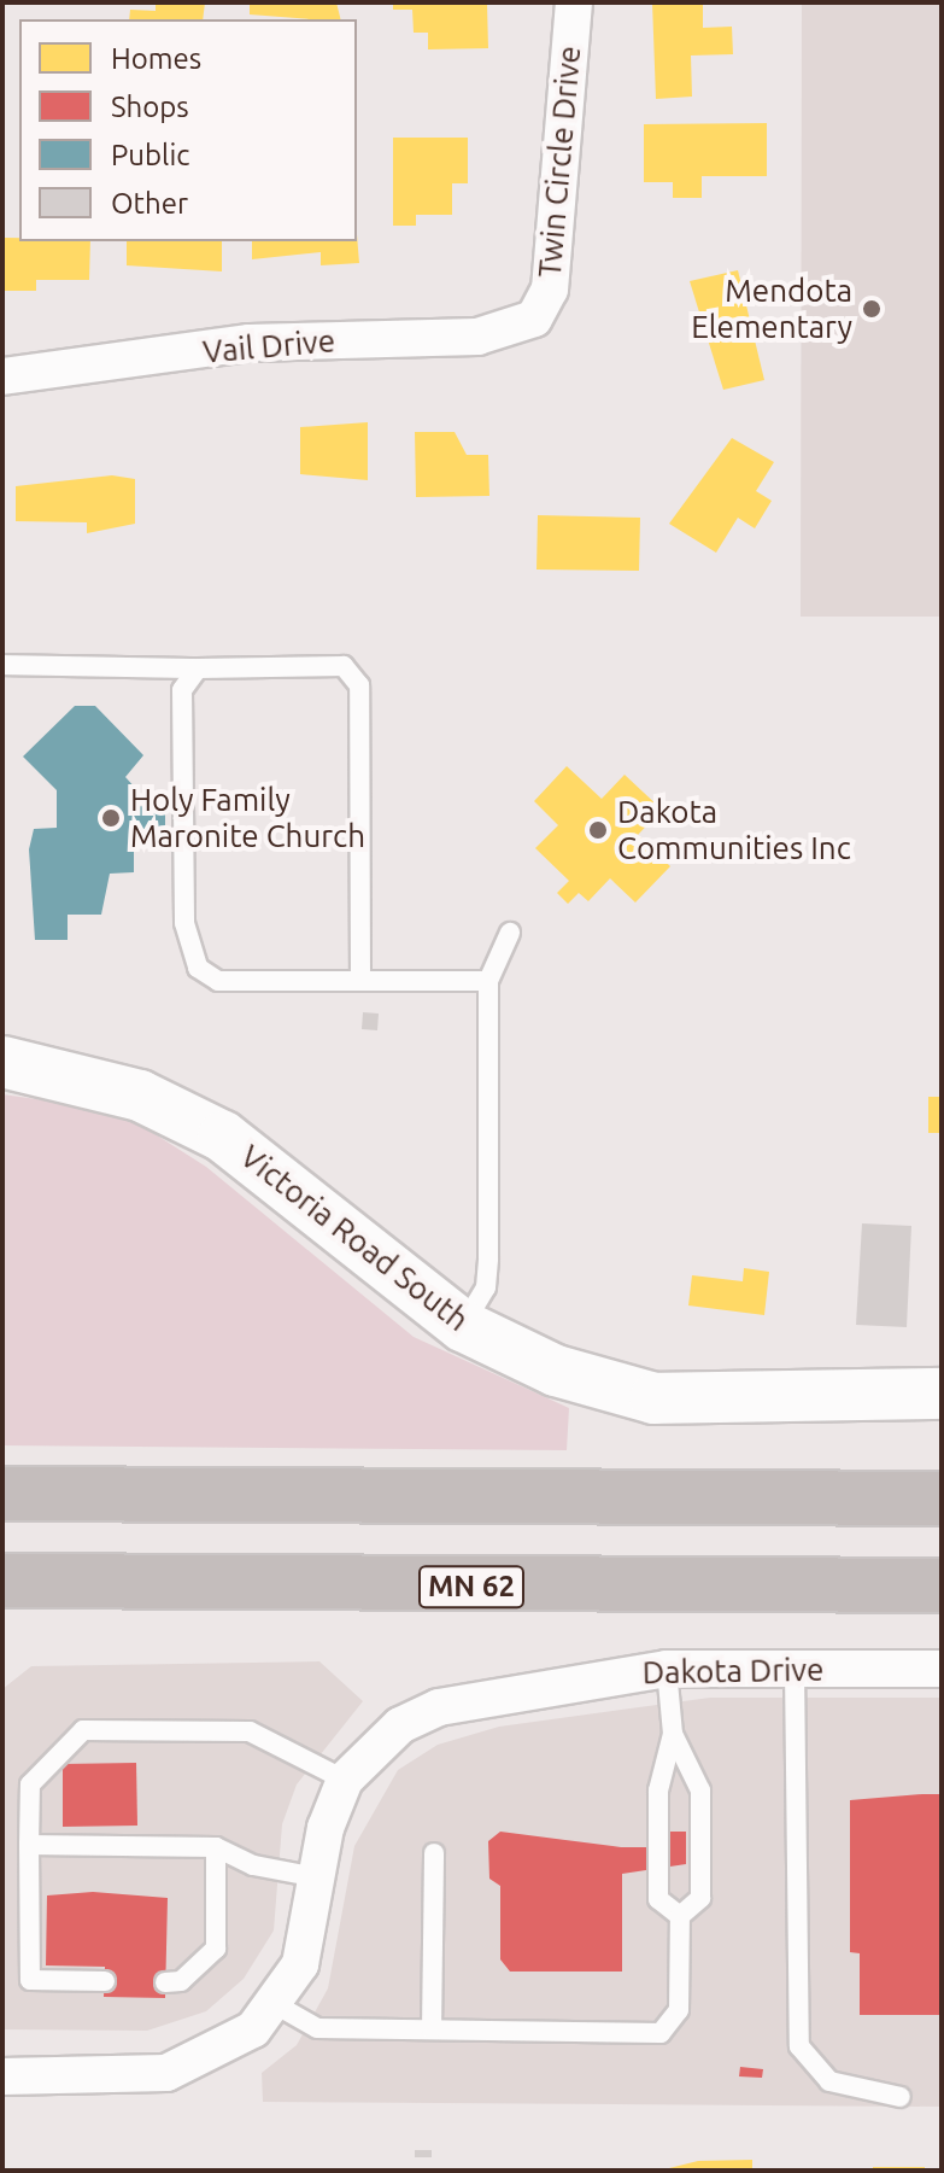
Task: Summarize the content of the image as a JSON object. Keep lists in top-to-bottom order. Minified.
{"streets":{"highway":["MN 62"],"street":["Twin Circle Drive","Vail Drive","Victoria Road South","Dakota Drive"]},"crossings":[["Twin Circle Drive","Vail Drive"]],"places":["Mendota Elementary","Holy Family Maronite Church","Dakota Communities Inc"],"legend":["Homes","Shops","Public","Other"]}
